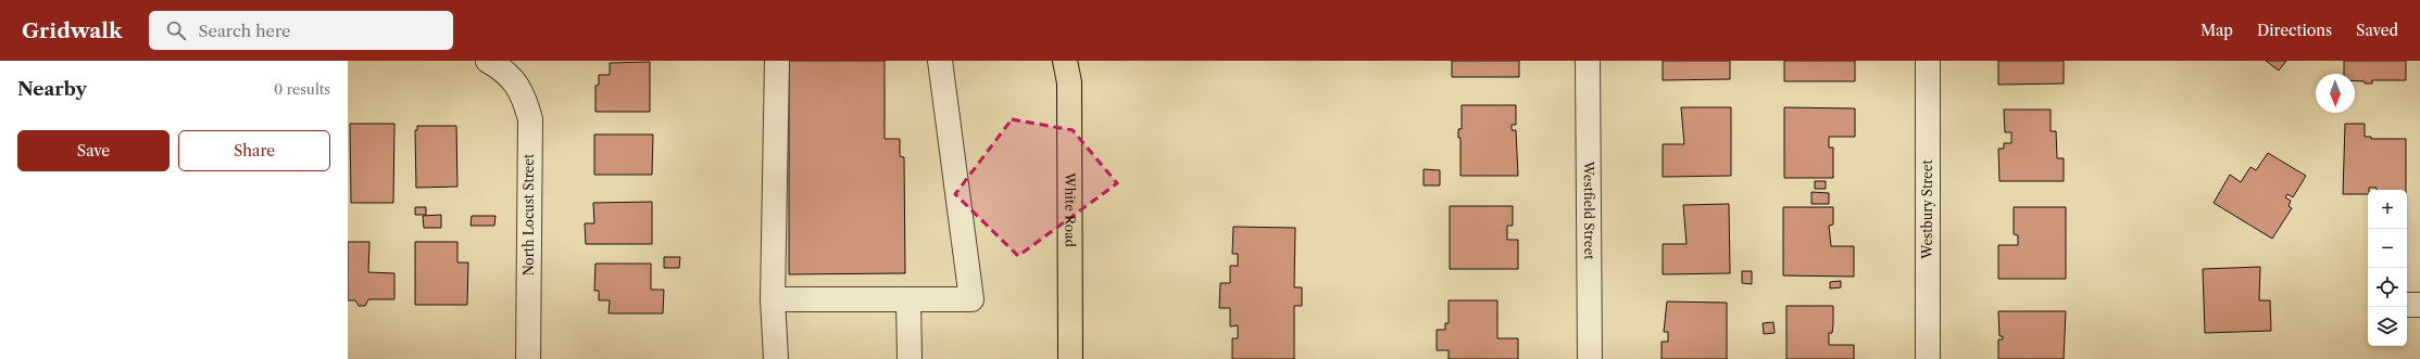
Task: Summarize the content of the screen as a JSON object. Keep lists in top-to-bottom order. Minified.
{"streets":{"main road":["White Road"],"street":["Westbury Street","Westfield Street","North Locust Street"]},"north":"bottom","page":{"header":"Gridwalk","search":"Search here","nav":["Map","Directions","Saved"],"heading":["Nearby","0 results"],"buttons":["Save","Share"],"map_buttons":["+","−"]}}
